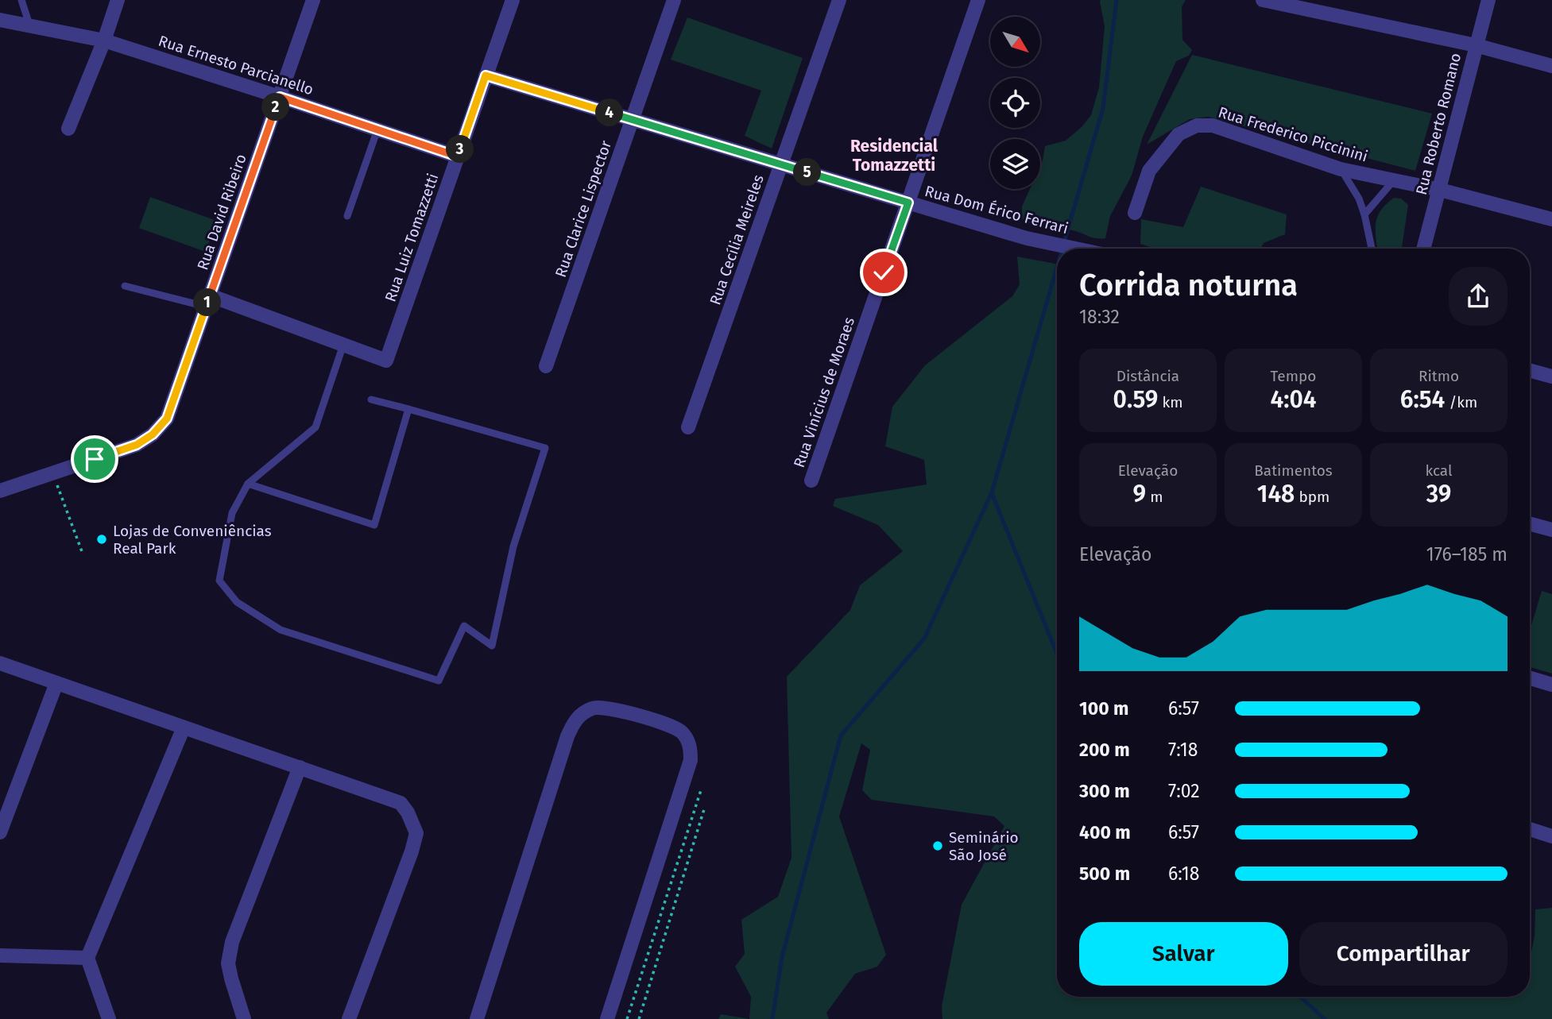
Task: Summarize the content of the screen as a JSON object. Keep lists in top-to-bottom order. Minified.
{"streets":{"street":["Rua Ernesto Parcianello","Rua Roberto Romano","Rua Frederico Piccinini","Rua Clarice Lispector","Rua Dom Érico Ferrari","Rua David Ribeiro","Rua Luiz Tomazzetti","Rua Cecília Meireles","Rua Vinícius de Moraes"]},"crossings":[["Rua Ernesto Parcianello","Rua David Ribeiro"],["Rua Ernesto Parcianello","Rua Luiz Tomazzetti"],["Rua Roberto Romano","Rua Frederico Piccinini"],["Rua Clarice Lispector","Rua Dom Érico Ferrari"],["Rua Dom Érico Ferrari","Rua Luiz Tomazzetti"],["Rua Dom Érico Ferrari","Rua Cecília Meireles"],["Rua Dom Érico Ferrari","Rua Vinícius de Moraes"]],"districts":["Residencial Tomazzetti"],"places":["Lojas de Conveniências Real Park","Seminário São José"],"north":"bottom right","page":{"pins":["2","4","3","5","1"],"heading":["Corrida noturna","18:32"],"stats":[["Distância","0.59 km"],["Tempo","4:04"],["Ritmo","6:54 /km"],["Elevação","9 m"],["Batimentos","148 bpm"],["kcal","39"]],"chart":["Elevação","176–185 m"],"list":[{"name":"100 m","note":"6:57"},{"name":"200 m","note":"7:18"},{"name":"300 m","note":"7:02"},{"name":"400 m","note":"6:57"},{"name":"500 m","note":"6:18"}],"buttons":["Salvar","Compartilhar"]}}
